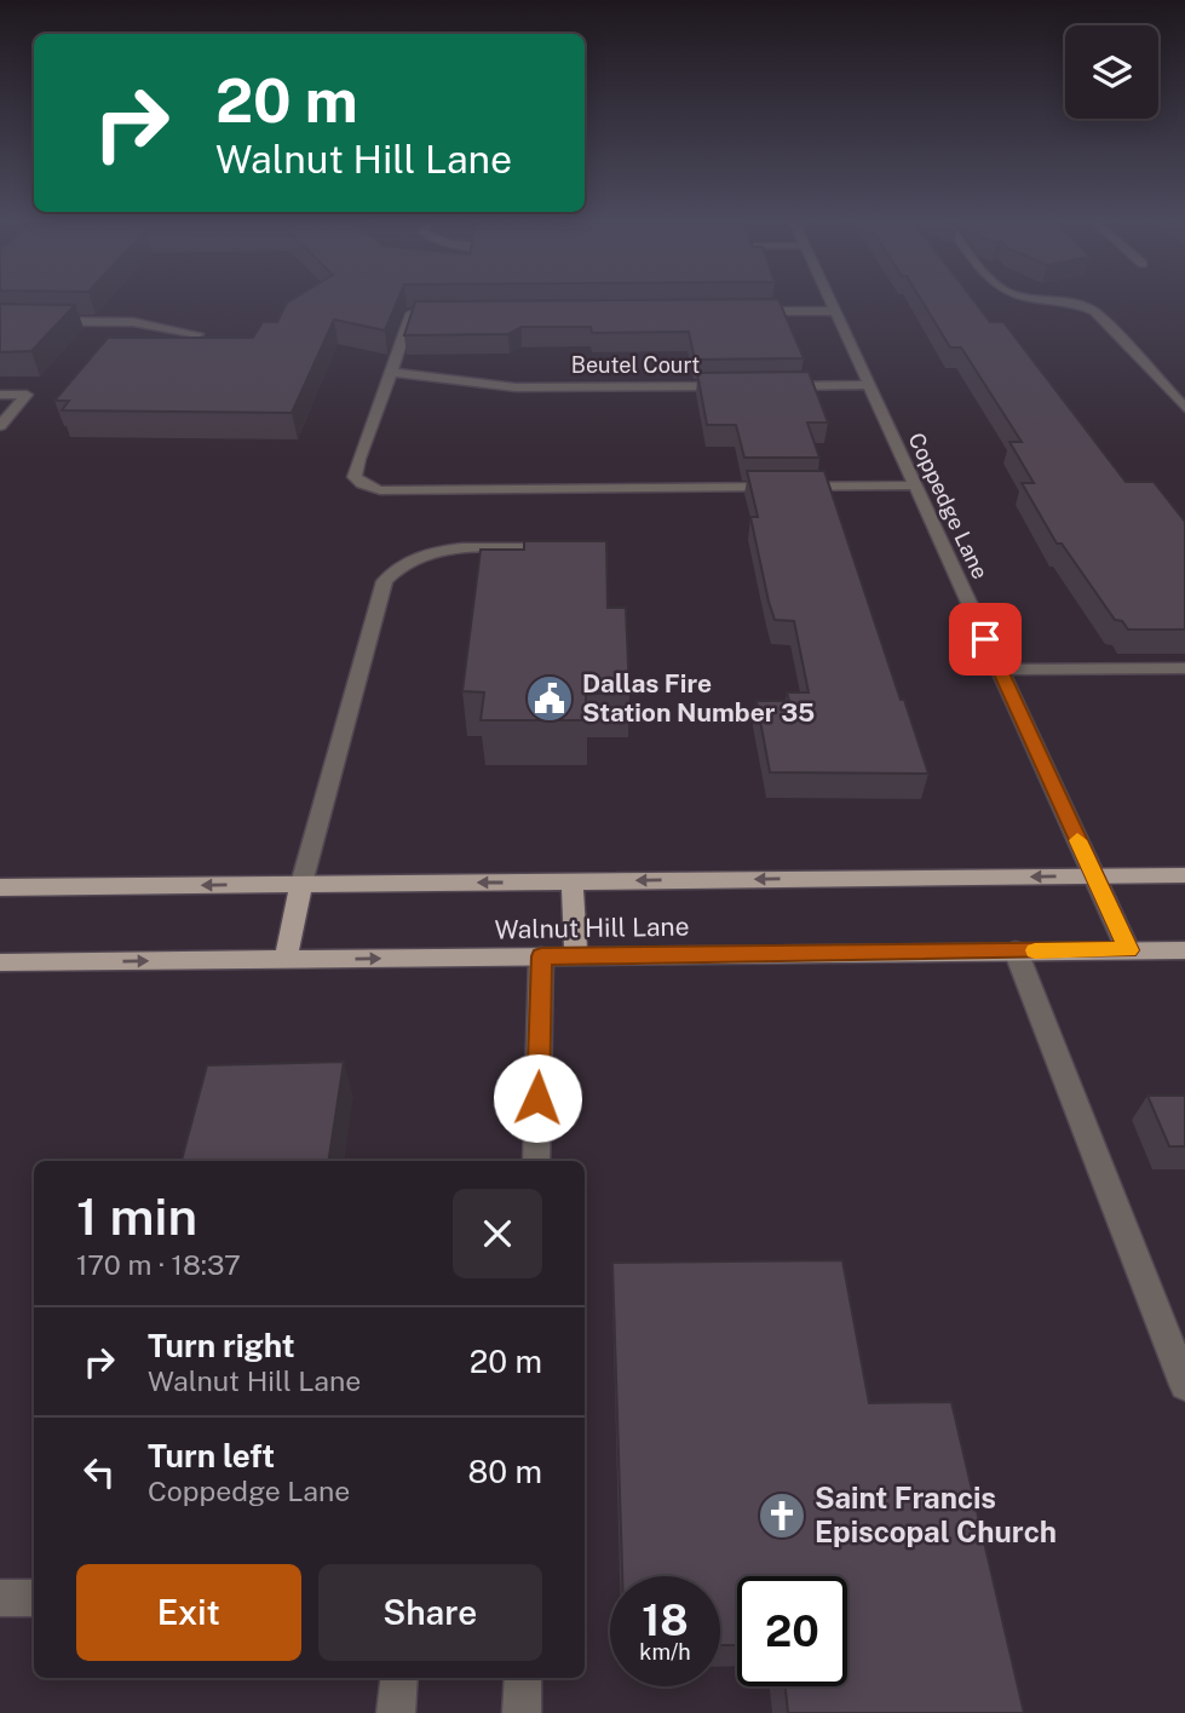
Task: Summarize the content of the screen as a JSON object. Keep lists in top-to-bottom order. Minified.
{"streets":{"main road":["Walnut Hill Lane"],"street":["Beutel Court","Coppedge Lane"]},"crossings":[["Coppedge Lane","Walnut Hill Lane"]],"places":{"public building":["Dallas Fire Station Number 35"],"church":["Saint Francis Episcopal Church"]},"page":{"turn":["20 m","Walnut Hill Lane"],"heading":["1 min","170 m · 18:37"],"list":[{"name":"Turn right","note":"Walnut Hill Lane","value":"20 m"},{"name":"Turn left","note":"Coppedge Lane","value":"80 m"}],"buttons":["Exit","Share"],"speed":"18 km/h","limit":"20"}}
